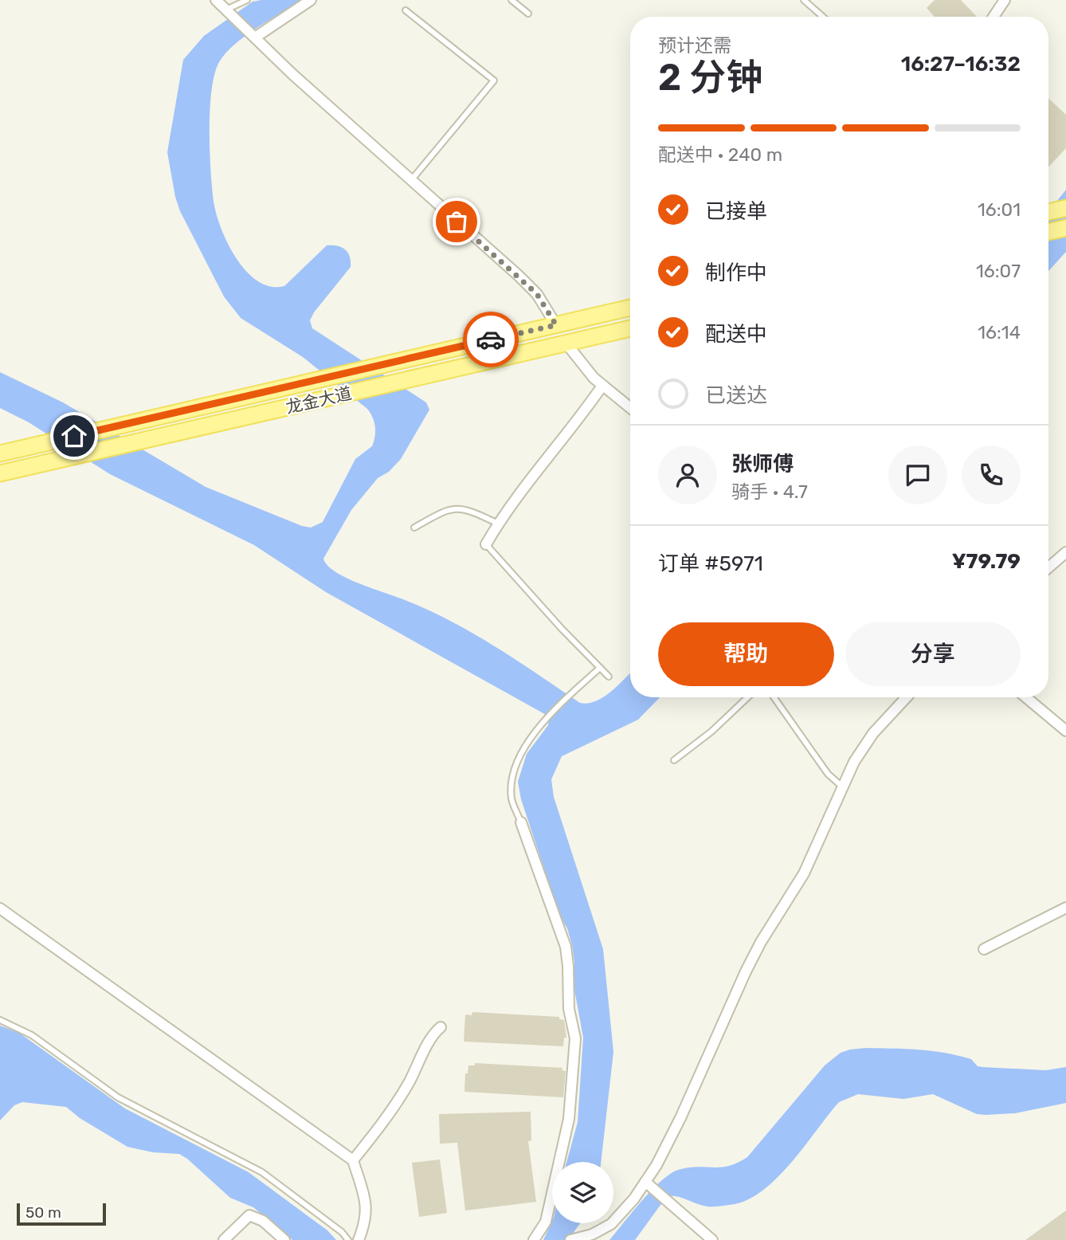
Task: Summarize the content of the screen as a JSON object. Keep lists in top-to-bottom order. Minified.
{"streets":{"main road":["龙金大道"]},"scale_bar":"50 m","page":{"heading":["2 分钟","预计还需","16:27–16:32"],"panel":["张师傅","骑手 · 4.7","订单 #5971","¥79.79"],"bar":"配送中 · 240 m","list":[["已接单","16:01"],["制作中","16:07"],["配送中","16:14"],"已送达"],"buttons":["帮助","分享"],"scale":"50 m"}}
